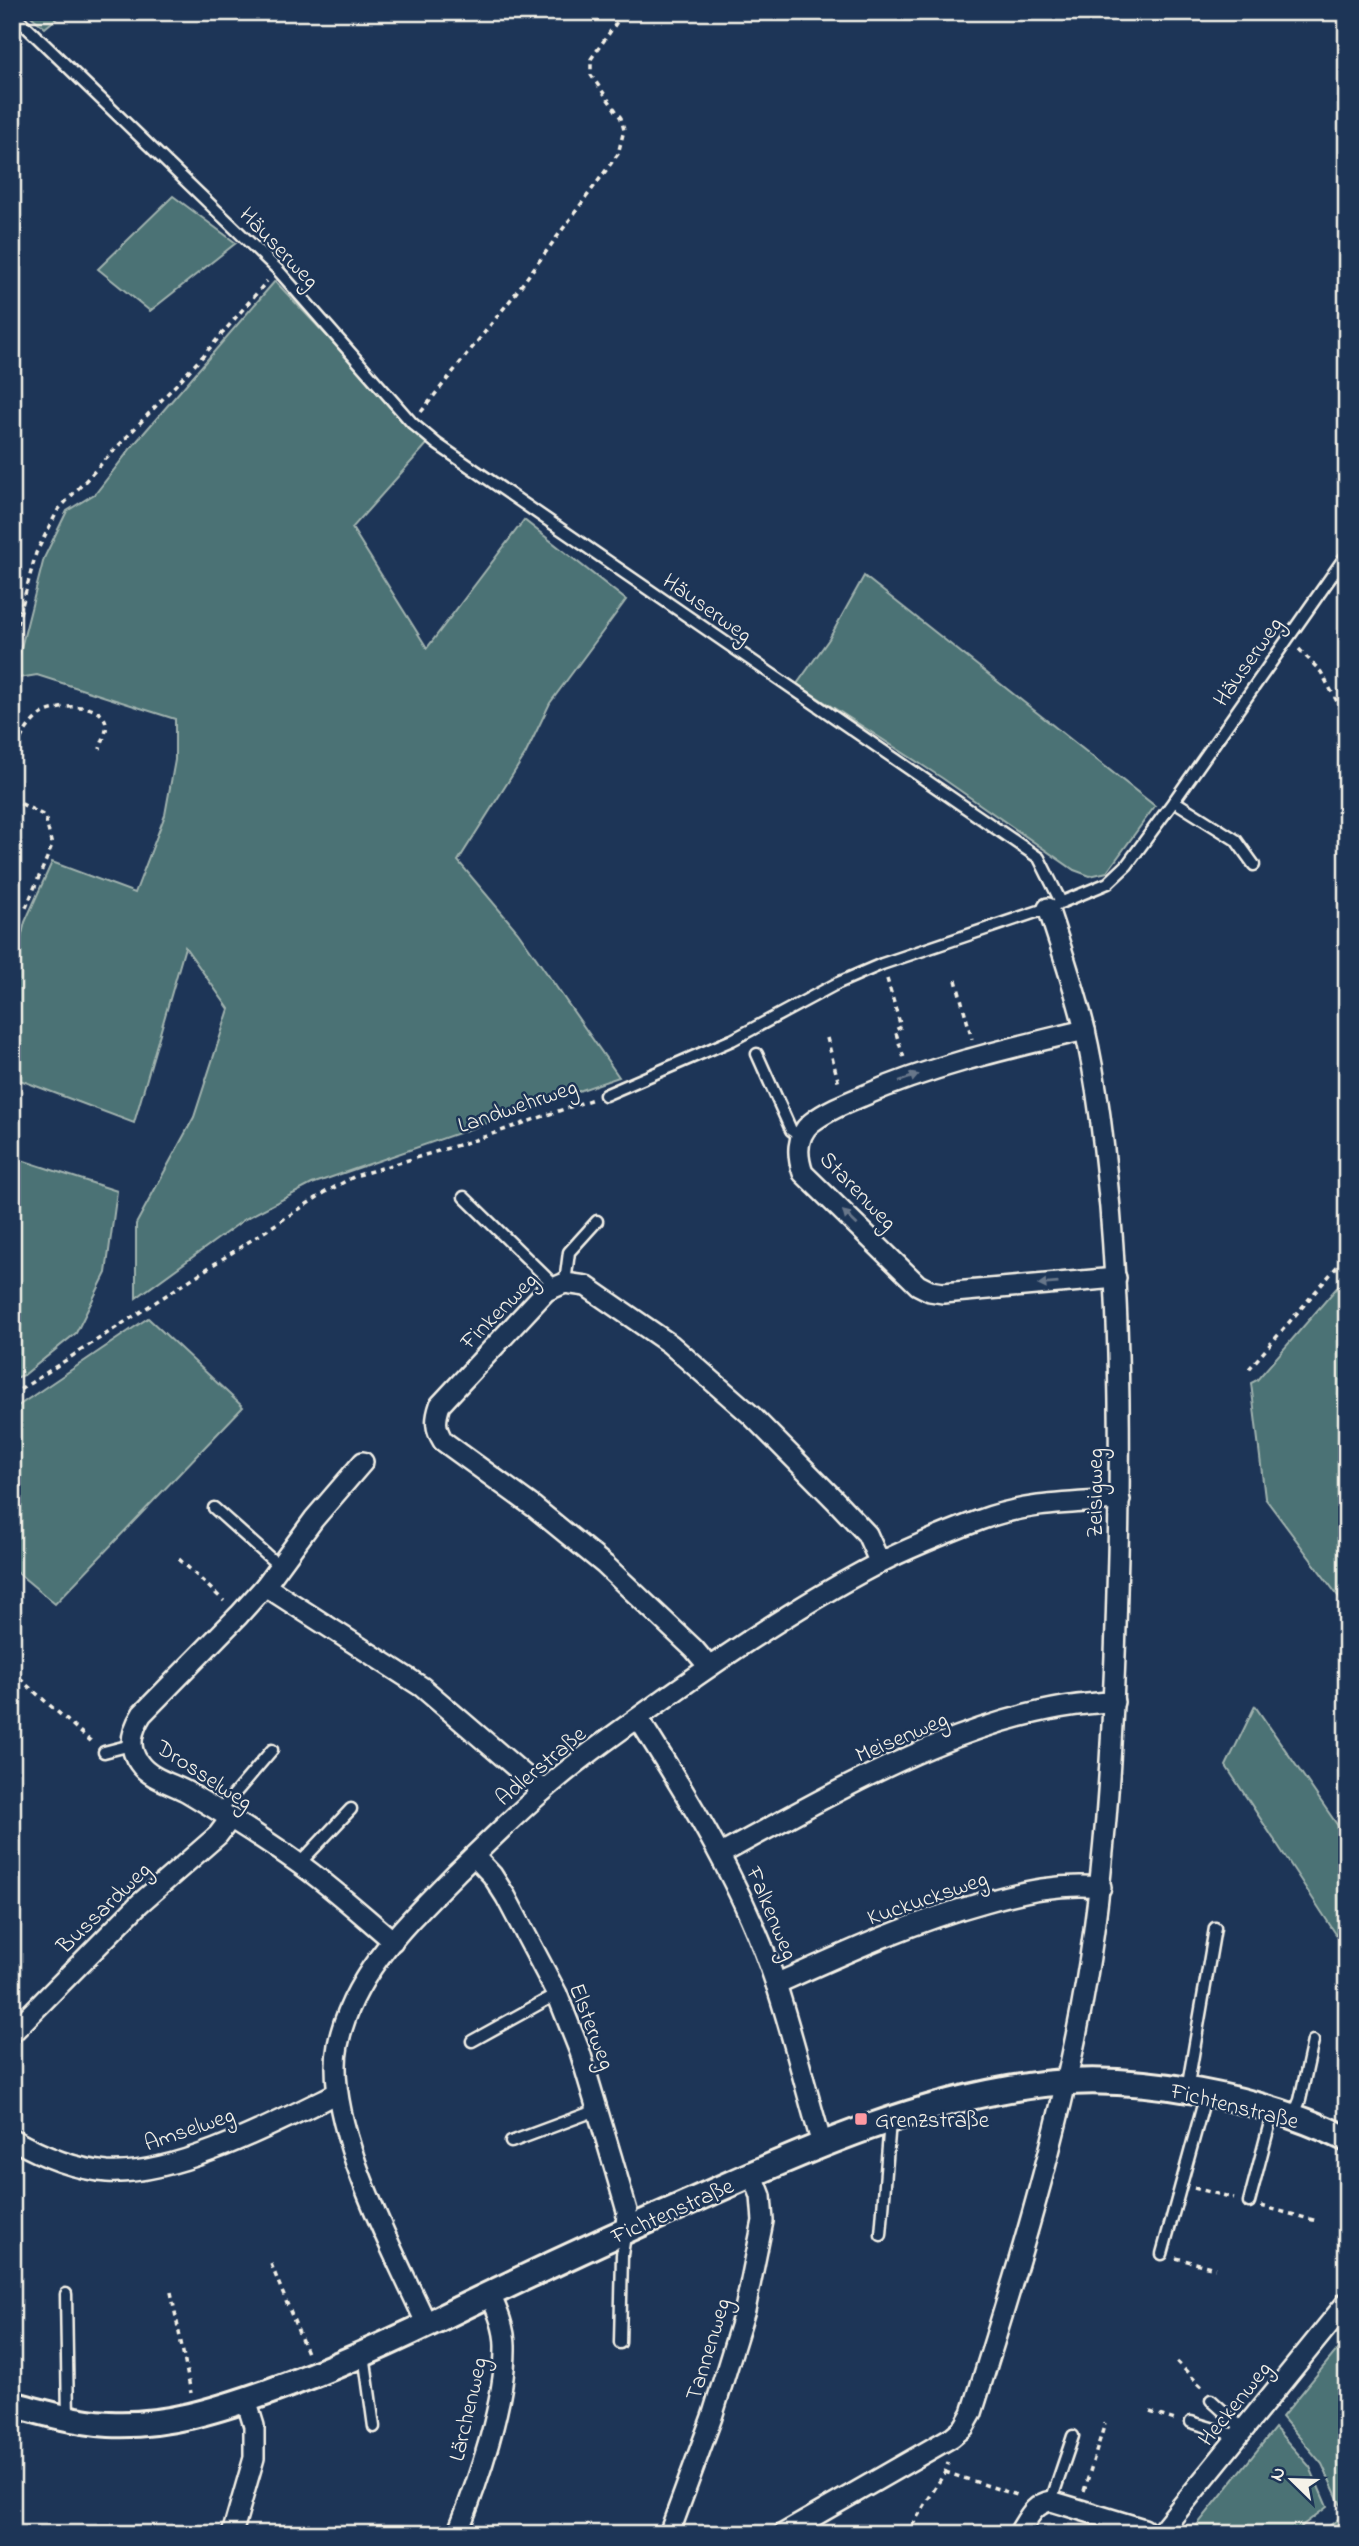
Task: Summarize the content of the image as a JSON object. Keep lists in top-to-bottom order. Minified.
{"streets":{"street":["Starenweg","Finkenweg","Zeisigweg","Meisenweg","Adlerstraße","Drosselweg","Kuckucksweg","Bussardweg","Falkenweg","Elsterweg","Fichtenstraße","Amselweg","Tannenweg","Heckenweg","Lärchenweg"],"lane":["Häuserweg","Landwehrweg"]},"crossings":[["Häuserweg","Landwehrweg"],["Häuserweg","Zeisigweg"],["Landwehrweg","Zeisigweg"],["Starenweg","Zeisigweg"],["Finkenweg","Adlerstraße"],["Zeisigweg","Meisenweg"],["Zeisigweg","Adlerstraße"],["Zeisigweg","Kuckucksweg"],["Zeisigweg","Fichtenstraße"],["Meisenweg","Falkenweg"],["Adlerstraße","Drosselweg"],["Adlerstraße","Falkenweg"],["Adlerstraße","Elsterweg"],["Adlerstraße","Fichtenstraße"],["Adlerstraße","Amselweg"],["Drosselweg","Bussardweg"],["Kuckucksweg","Falkenweg"],["Falkenweg","Fichtenstraße"],["Elsterweg","Fichtenstraße"],["Fichtenstraße","Tannenweg"],["Fichtenstraße","Lärchenweg"]],"places":{"transit":["Grenzstraße"]},"north":"top left"}
